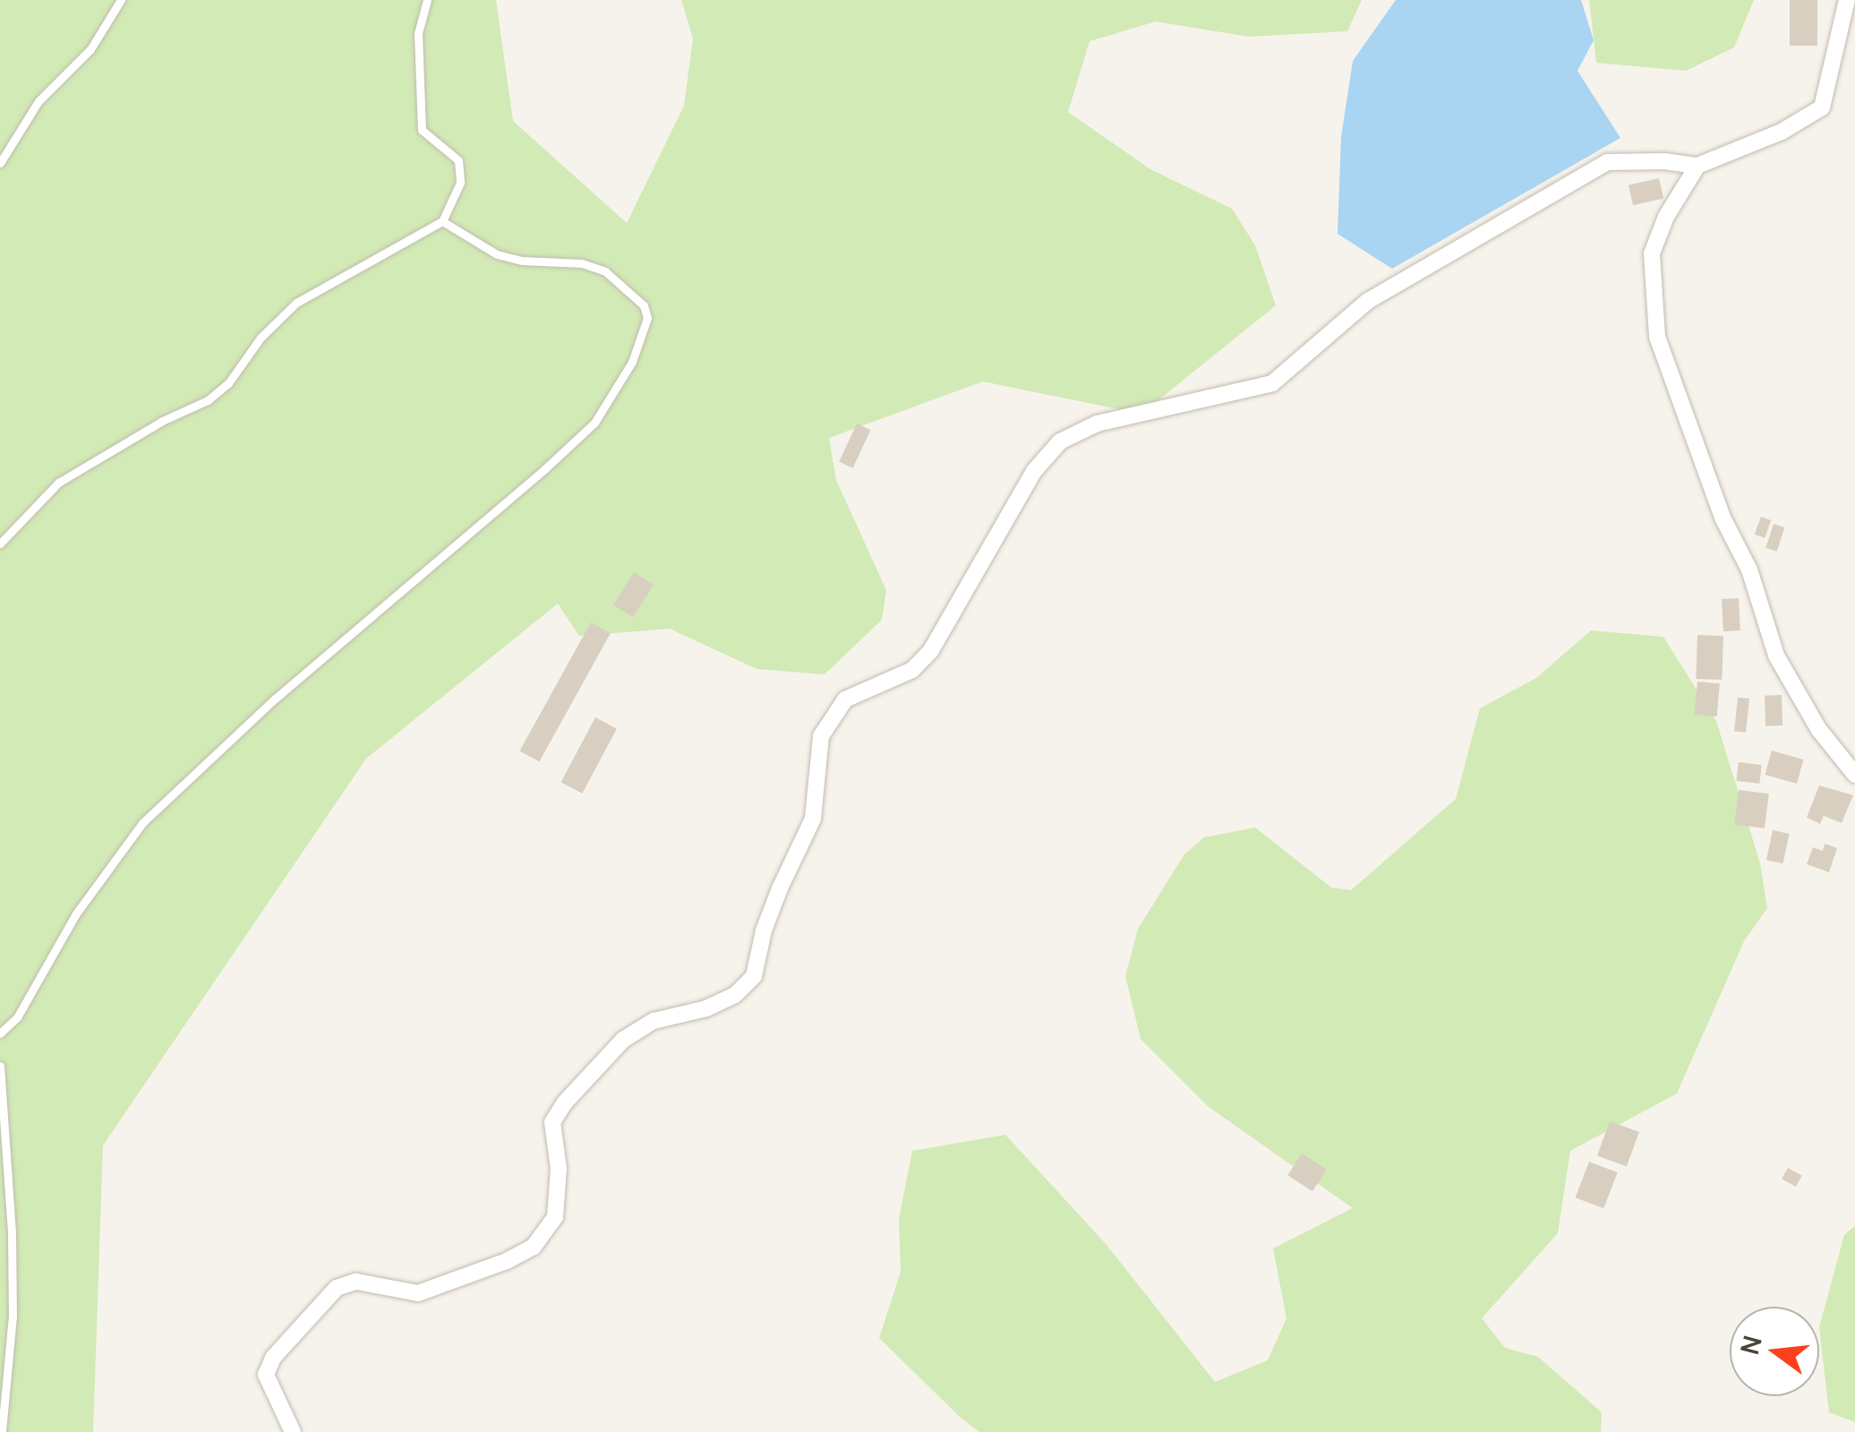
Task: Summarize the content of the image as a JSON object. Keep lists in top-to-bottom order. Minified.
{"north":"left"}
